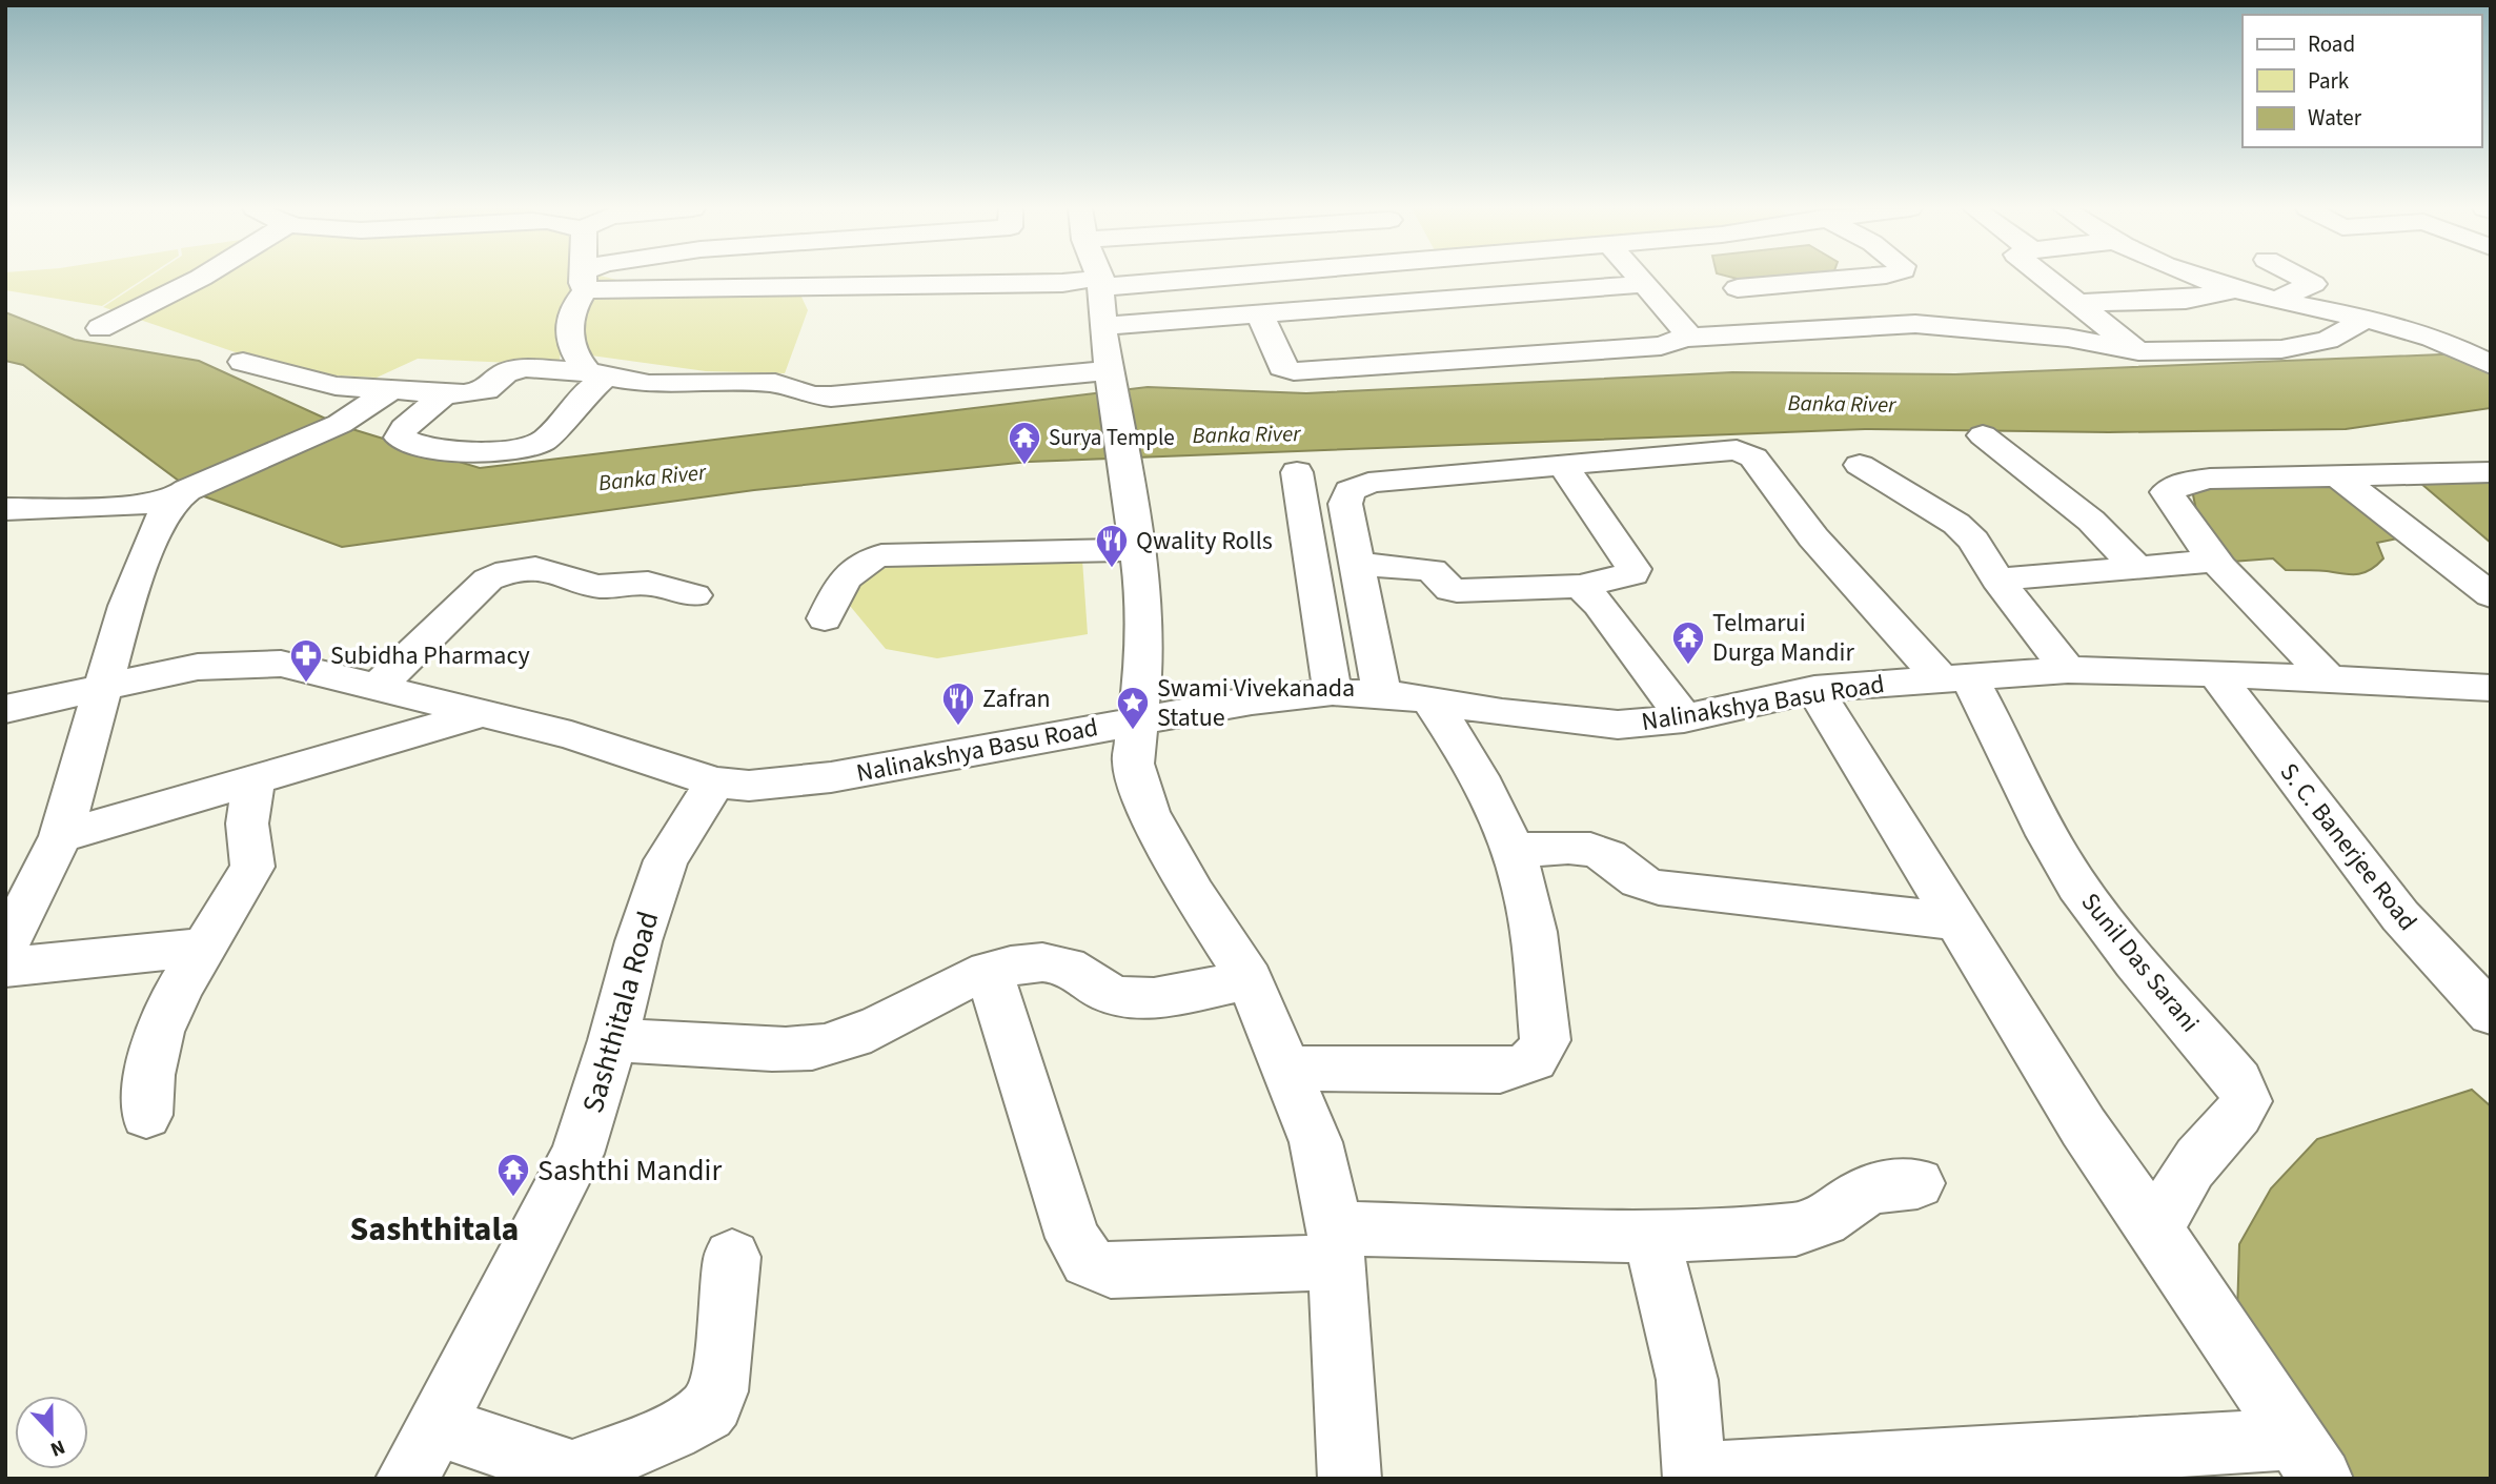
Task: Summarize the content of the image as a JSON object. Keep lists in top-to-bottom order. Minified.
{"streets":{"street":["Nalinakshya Basu Road","S. C. Banerjee Road","Sunil Das Sarani","Sashthitala Road"]},"crossings":[["Nalinakshya Basu Road","S. C. Banerjee Road"],["Nalinakshya Basu Road","Sunil Das Sarani"],["Nalinakshya Basu Road","Sashthitala Road"]],"districts":["Sashthitala"],"water":["Banka River"],"places":{"temple":["Surya Temple","Telmarui Durga Mandir","Sashthi Mandir"],"restaurant":["Qwality Rolls","Zafran"],"pharmacy":["Subidha Pharmacy"],"place":["Swami Vivekanada Statue"]},"legend":["Road","Park","Water"],"north":"bottom"}
